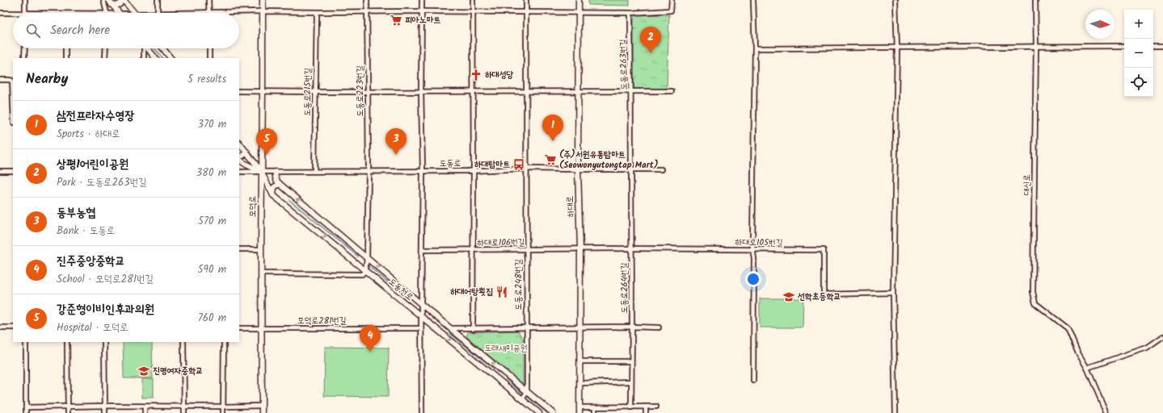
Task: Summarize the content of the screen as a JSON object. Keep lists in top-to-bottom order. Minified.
{"streets":{"street":["도동로263번길","도동로223번길","도동로215번길","도동로","대신로","모덕로","하대로","하대로106번길","하대로105번길","도동로248번길","도동로264번길","도동천로","모덕로281번길"]},"crossings":[["도동로263번길","도동로"],["도동로263번길","도동로264번길"],["도동로223번길","도동로"],["도동로223번길","도동천로"],["도동로215번길","도동로"],["도동로","모덕로"],["도동로","하대로"],["도동로","도동로248번길"],["도동로","도동로264번길"],["도동로","도동천로"],["모덕로","도동천로"],["모덕로","모덕로281번길"],["하대로","하대로106번길"],["하대로","하대로105번길"],["하대로106번길","하대로105번길"],["하대로106번길","도동로248번길"],["하대로105번길","도동로264번길"],["도동로248번길","도동천로"]],"parks":["도래새미공원"],"places":{"supermarket":["피아노마트","(주)서원유통탑마트 (Seowonyutongtap Mart)"],"church":["하대성당"],"bus stop":["하대탑마트"],"restaurant":["하대어탕횟집"],"school or university":["선학초등학교","진명여자중학교"]},"north":"right","page":{"map_buttons":["+","−"],"search":"Search here","pins":["2","1","3","5","4"],"heading":["Nearby","5 results"],"list":[{"mark":"1","name":"삼전프라자수영장","note":"Sports · 하대로","value":"370 m"},{"mark":"2","name":"상평1어린이공원","note":"Park · 도동로263번길","value":"380 m"},{"mark":"3","name":"동부농협","note":"Bank · 도동로","value":"570 m"},{"mark":"4","name":"진주중앙중학교","note":"School · 모덕로281번길","value":"590 m"},{"mark":"5","name":"강준형이비인후과의원","note":"Hospital · 모덕로","value":"760 m"}]}}
